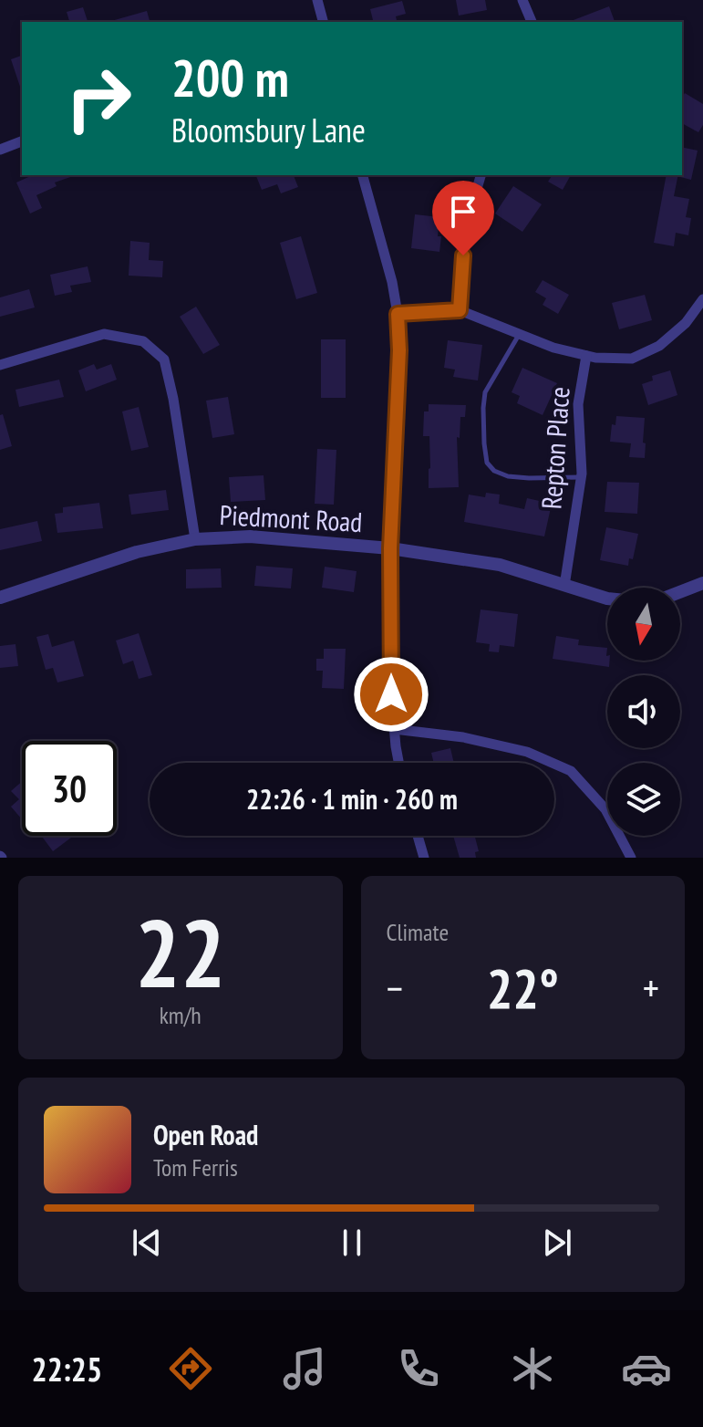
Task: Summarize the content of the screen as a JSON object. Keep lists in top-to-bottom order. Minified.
{"streets":{"street":["Repton Place","Piedmont Road"]},"crossings":[["Repton Place","Piedmont Road"]],"north":"bottom","page":{"turn":["200 m","Bloomsbury Lane"],"limit":"30","trip":"22:26 · 1 min · 260 m","tile":[["22","km/h"],"Climate"],"heat":["−","22°","+"],"song":["Open Road","Tom Ferris"],"tabs":"22:25"}}
